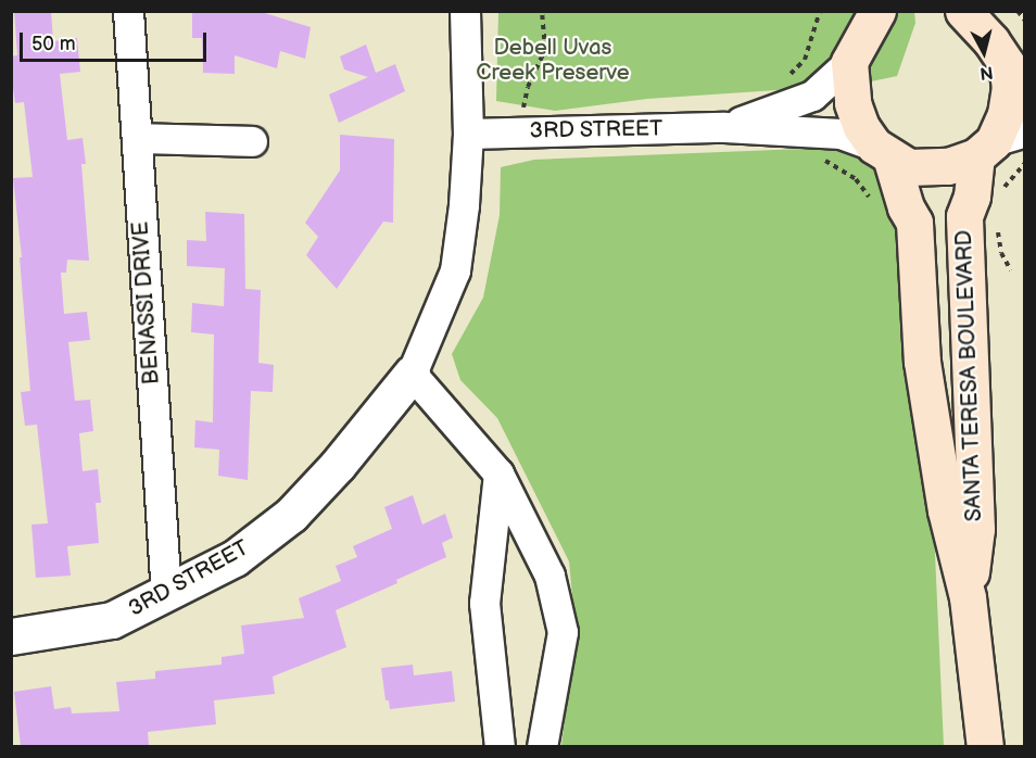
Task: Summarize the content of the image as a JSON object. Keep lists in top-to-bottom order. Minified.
{"streets":{"main road":["SANTA TERESA BOULEVARD"],"street":["3RD STREET","BENASSI DRIVE"]},"crossings":[["3RD STREET","BENASSI DRIVE"],["3RD STREET","SANTA TERESA BOULEVARD"]],"parks":["Debell Uvas Creek Preserve"],"scale_bar":"50 m","north":"bottom"}
